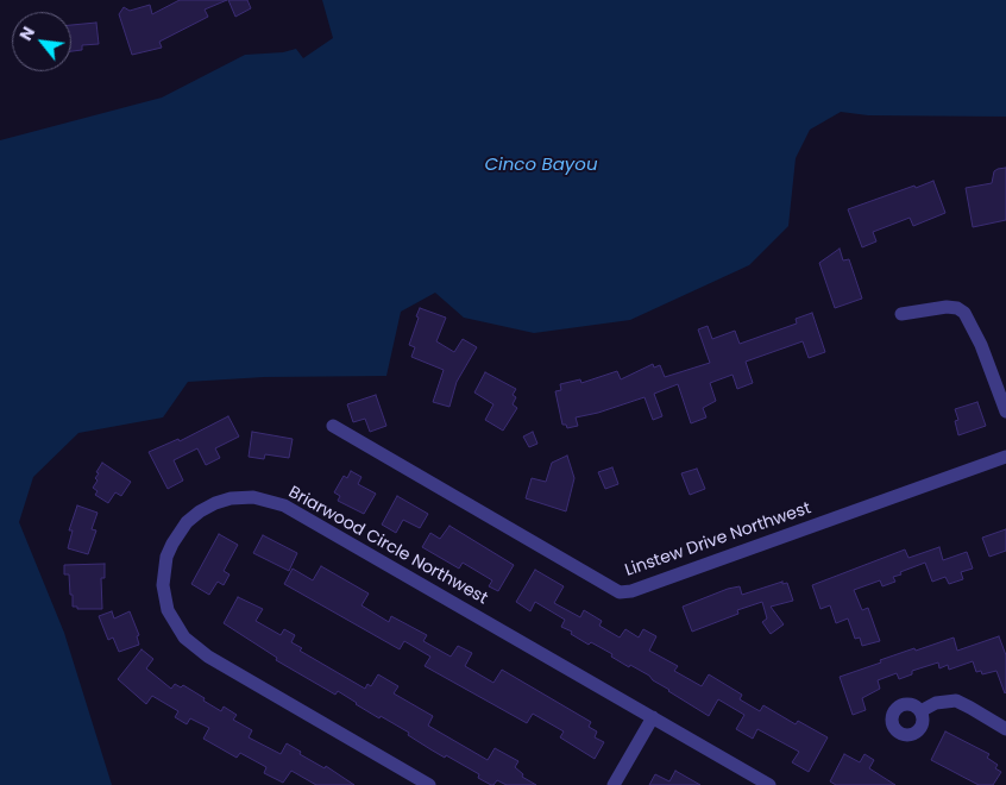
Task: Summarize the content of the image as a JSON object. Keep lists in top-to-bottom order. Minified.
{"streets":{"street":["Linstew Drive Northwest","Briarwood Circle Northwest"]},"water":["Cinco Bayou"],"north":"top left"}
